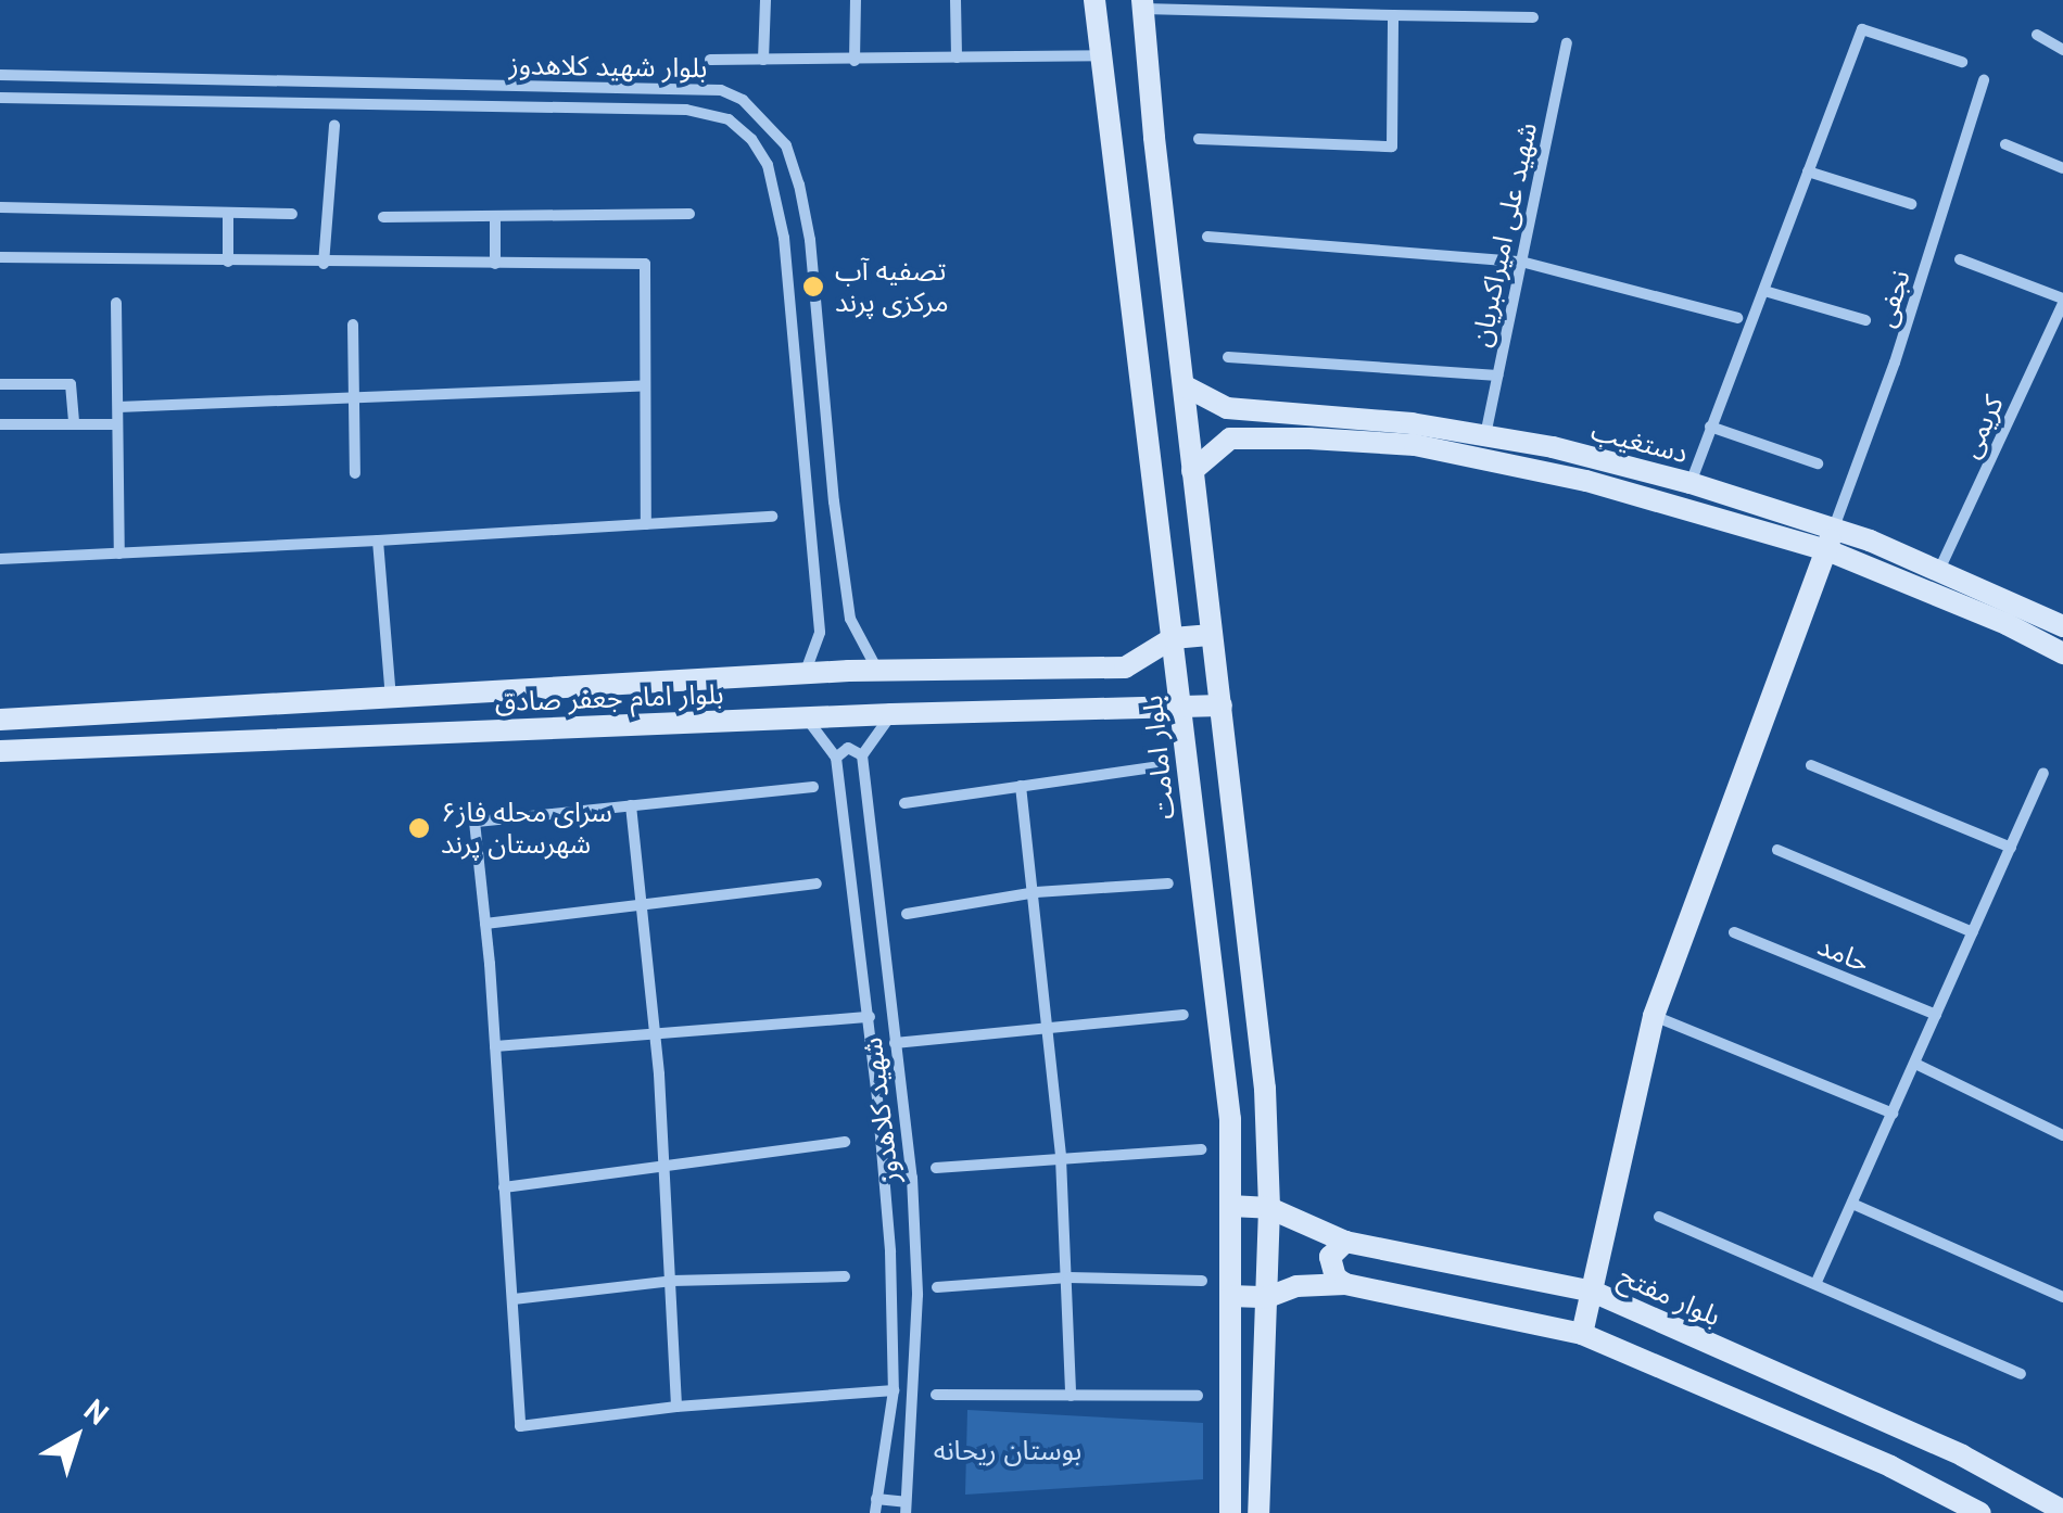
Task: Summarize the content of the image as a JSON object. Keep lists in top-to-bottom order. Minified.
{"streets":{"street":["بلوار شهید کلاهدوز","شهید علی امیراکبریان","نجفی","کریمی","دستغیب","بلوار امام جعفر صادق","بلوار امامت","حامد","شهید کلاهدوز","بلوار مفتح"]},"crossings":[["بلوار شهید کلاهدوز","بلوار امام جعفر صادق"],["شهید علی امیراکبریان","دستغیب"],["نجفی","دستغیب"],["کریمی","دستغیب"],["بلوار امام جعفر صادق","بلوار امامت"],["بلوار امام جعفر صادق","شهید کلاهدوز"],["بلوار امامت","بلوار مفتح"]],"parks":["بوستان ریحانه"],"places":["تصفیه آب مرکزی پرند","سرای محله فاز۶ شهرستان پرند"],"north":"top right"}
